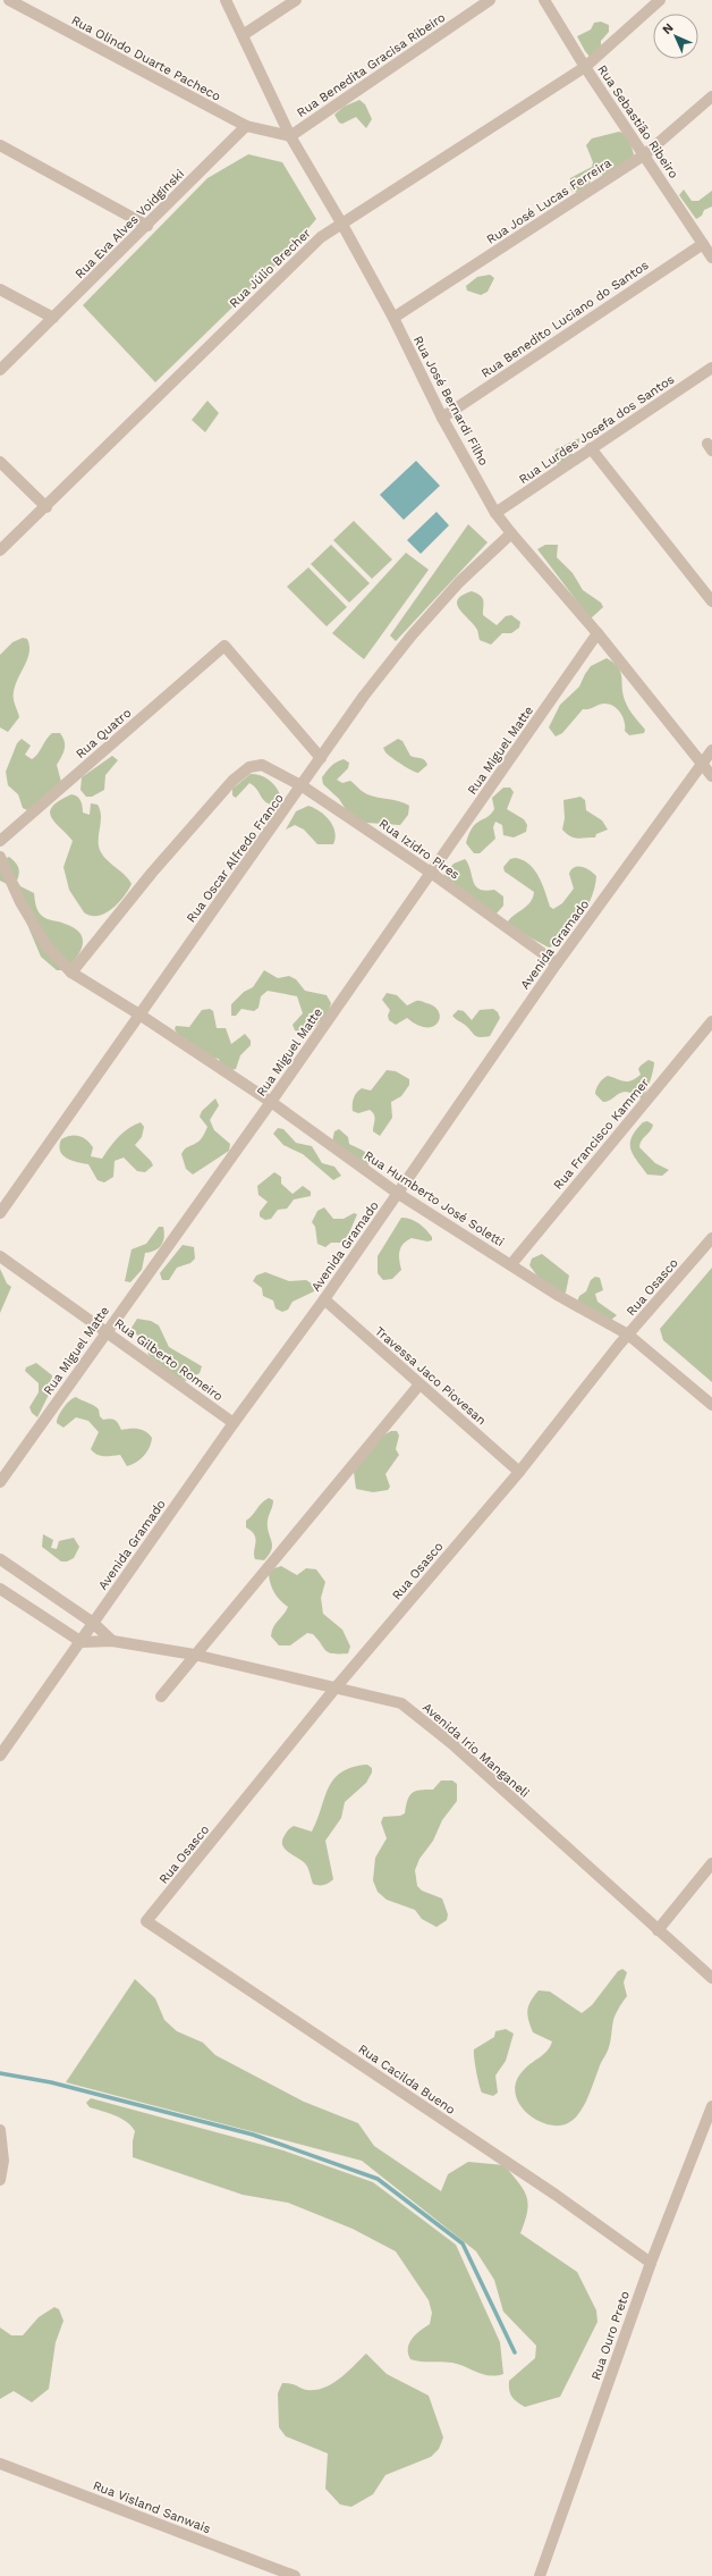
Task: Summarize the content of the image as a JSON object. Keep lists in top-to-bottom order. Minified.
{"streets":{"street":["Rua Olindo Duarte Pacheco","Rua Benedita Gracisa Ribeiro","Rua Sebastião Ribeiro","Rua José Lucas Ferreira","Rua Eva Alves Voidginski","Rua Júlio Brecher","Rua Benedito Luciano do Santos","Rua José Bernardi Filho","Rua Lurdes Josefa dos Santos","Rua Quatro","Rua Miguel Matte","Rua Izidro Pires","Rua Oscar Alfredo Franco","Avenida Gramado","Rua Francisco Kammer","Rua Humberto José Soletti","Rua Osasco","Rua Gilberto Romeiro","Travessa Jaco Piovesan","Avenida Irio Manganeli","Rua Cacilda Bueno","Rua Ouro Preto","Rua Visland Sanwais"]},"crossings":[["Rua Olindo Duarte Pacheco","Rua Eva Alves Voidginski"],["Rua Benedita Gracisa Ribeiro","Rua José Bernardi Filho"],["Rua Sebastião Ribeiro","Rua José Lucas Ferreira"],["Rua Sebastião Ribeiro","Rua Júlio Brecher"],["Rua Sebastião Ribeiro","Rua Benedito Luciano do Santos"],["Rua José Lucas Ferreira","Rua José Bernardi Filho"],["Rua Júlio Brecher","Rua José Bernardi Filho"],["Rua Benedito Luciano do Santos","Rua José Bernardi Filho"],["Rua José Bernardi Filho","Rua Lurdes Josefa dos Santos"],["Rua José Bernardi Filho","Rua Miguel Matte"],["Rua José Bernardi Filho","Rua Oscar Alfredo Franco"],["Rua José Bernardi Filho","Avenida Gramado"],["Rua Quatro","Rua Oscar Alfredo Franco"],["Rua Miguel Matte","Rua Izidro Pires"],["Rua Miguel Matte","Rua Humberto José Soletti"],["Rua Miguel Matte","Rua Gilberto Romeiro"],["Rua Izidro Pires","Rua Oscar Alfredo Franco"],["Rua Izidro Pires","Avenida Gramado"],["Rua Izidro Pires","Rua Humberto José Soletti"],["Rua Oscar Alfredo Franco","Rua Humberto José Soletti"],["Avenida Gramado","Rua Humberto José Soletti"],["Avenida Gramado","Rua Gilberto Romeiro"],["Avenida Gramado","Travessa Jaco Piovesan"],["Avenida Gramado","Avenida Irio Manganeli"],["Rua Francisco Kammer","Rua Humberto José Soletti"],["Rua Humberto José Soletti","Rua Osasco"],["Rua Osasco","Travessa Jaco Piovesan"],["Rua Osasco","Avenida Irio Manganeli"],["Rua Osasco","Rua Cacilda Bueno"],["Rua Cacilda Bueno","Rua Ouro Preto"]],"north":"top left"}
